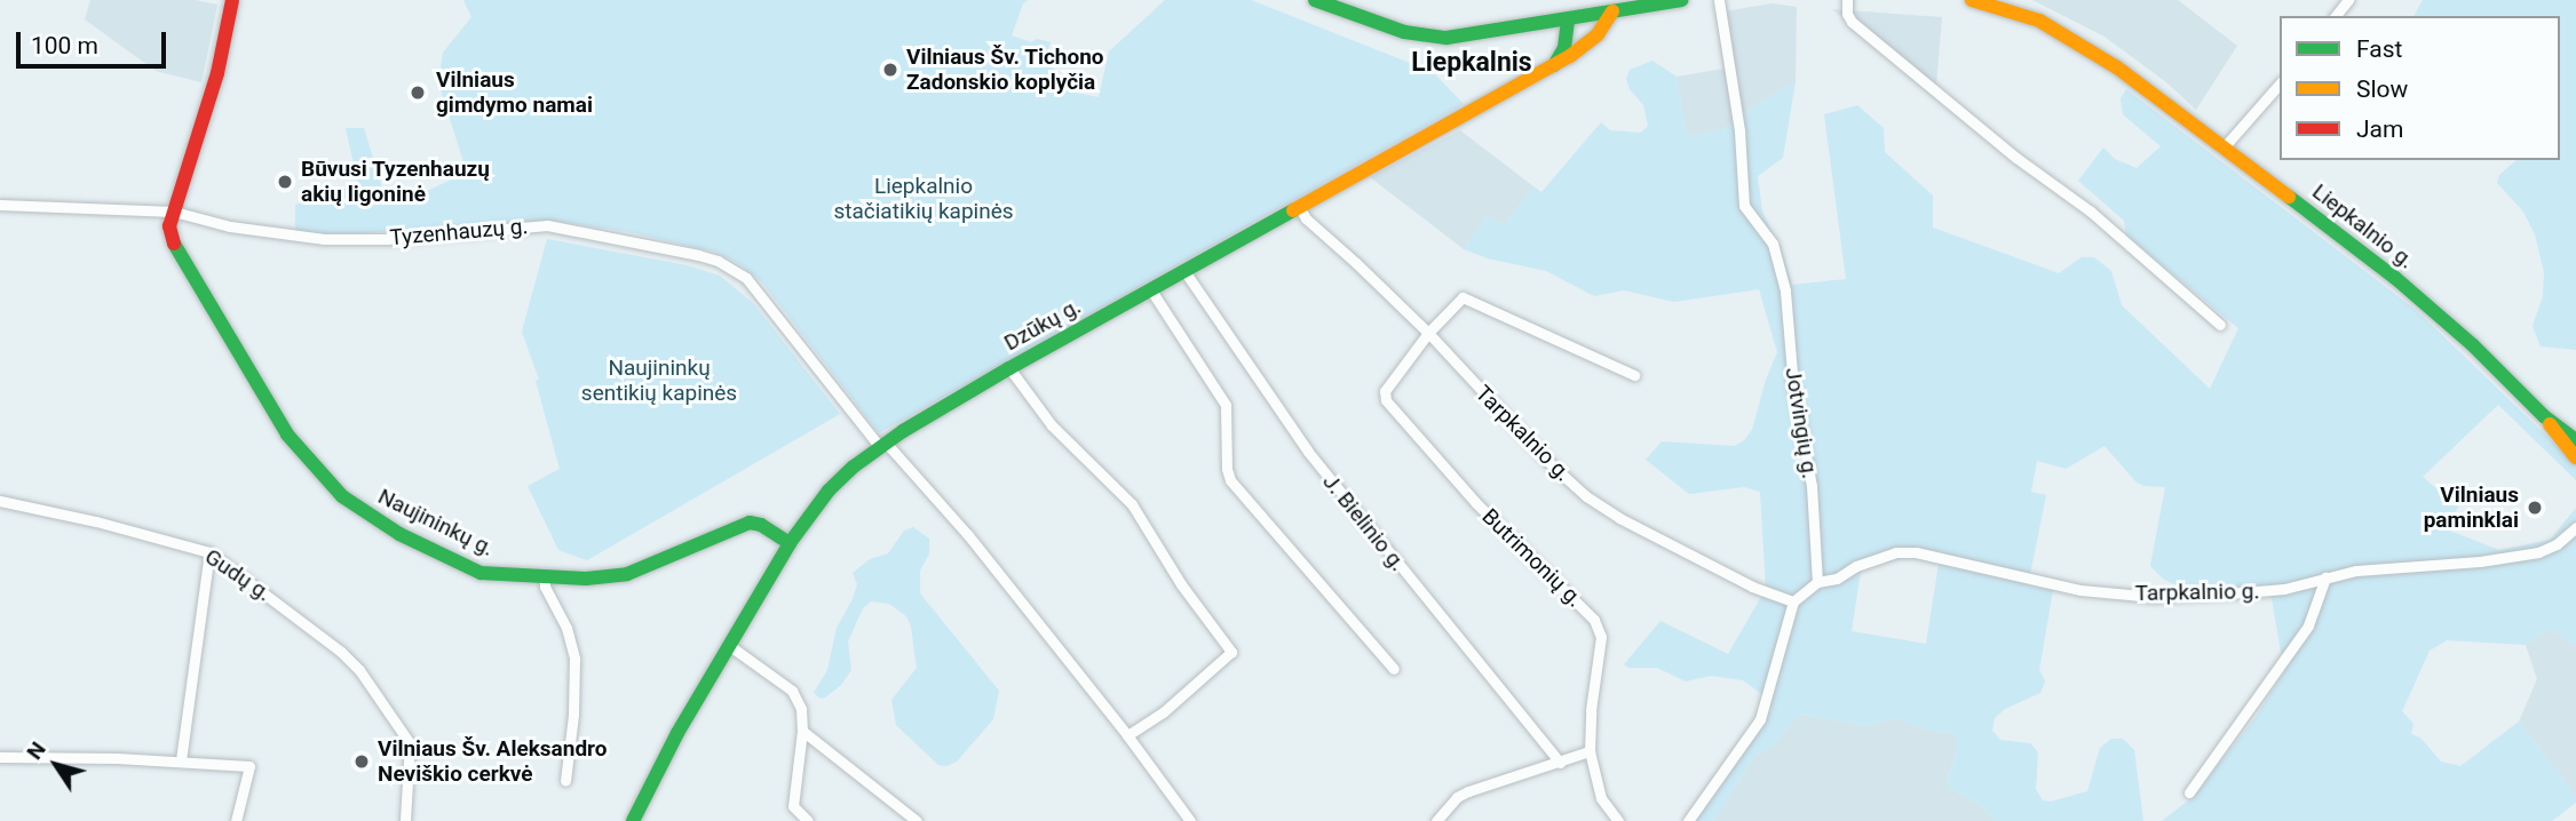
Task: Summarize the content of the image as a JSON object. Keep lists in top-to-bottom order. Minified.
{"streets":{"street":["Liepkalnio g.","Tyzenhauzų g.","Dzūkų g.","Jotvingių g.","Tarpkalnio g.","Naujininkų g.","J. Bielinio g.","Butrimonių g.","Gudų g."]},"crossings":[["Tyzenhauzų g.","Dzūkų g."],["Tyzenhauzų g.","Naujininkų g."],["Dzūkų g.","Tarpkalnio g."],["Dzūkų g.","Naujininkų g."],["Dzūkų g.","J. Bielinio g."],["Jotvingių g.","Tarpkalnio g."],["Tarpkalnio g.","Butrimonių g."]],"districts":["Liepkalnis"],"parks":["Liepkalnio stačiatikių kapinės","Naujininkų sentikių kapinės"],"places":["Vilniaus Šv. Tichono Zadonskio koplyčia","Vilniaus gimdymo namai","Būvusi Tyzenhauzų akių ligoninė","Vilniaus paminklai","Vilniaus Šv. Aleksandro Neviškio cerkvė"],"legend":["Fast","Slow","Jam"],"scale_bar":"100 m","north":"top left"}
